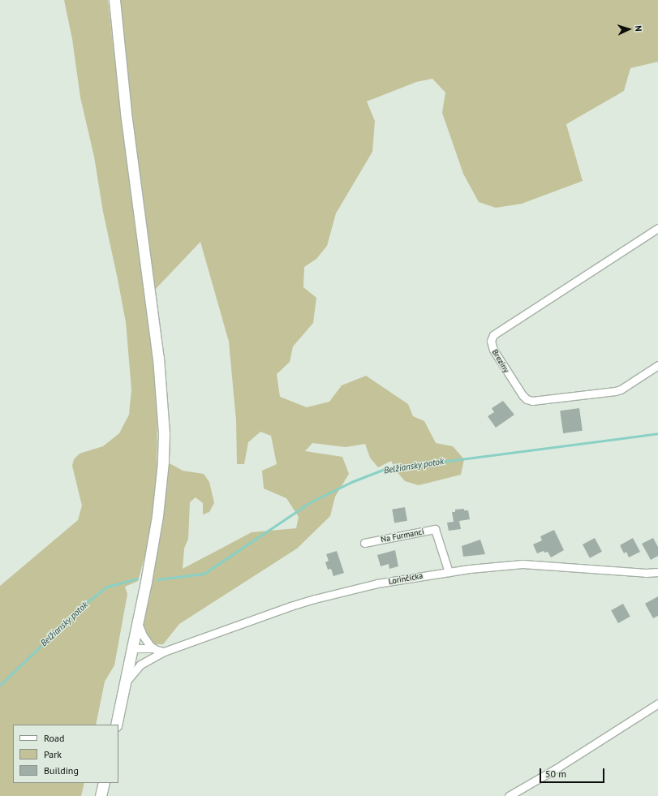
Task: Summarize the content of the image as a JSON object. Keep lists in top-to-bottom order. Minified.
{"streets":{"street":["Breziny","Na Furmanci","Lorinčícka"]},"crossings":[["Na Furmanci","Lorinčícka"]],"water":["Belžiansky potok"],"legend":["Road","Park","Building"],"scale_bar":"50 m","north":"right"}
